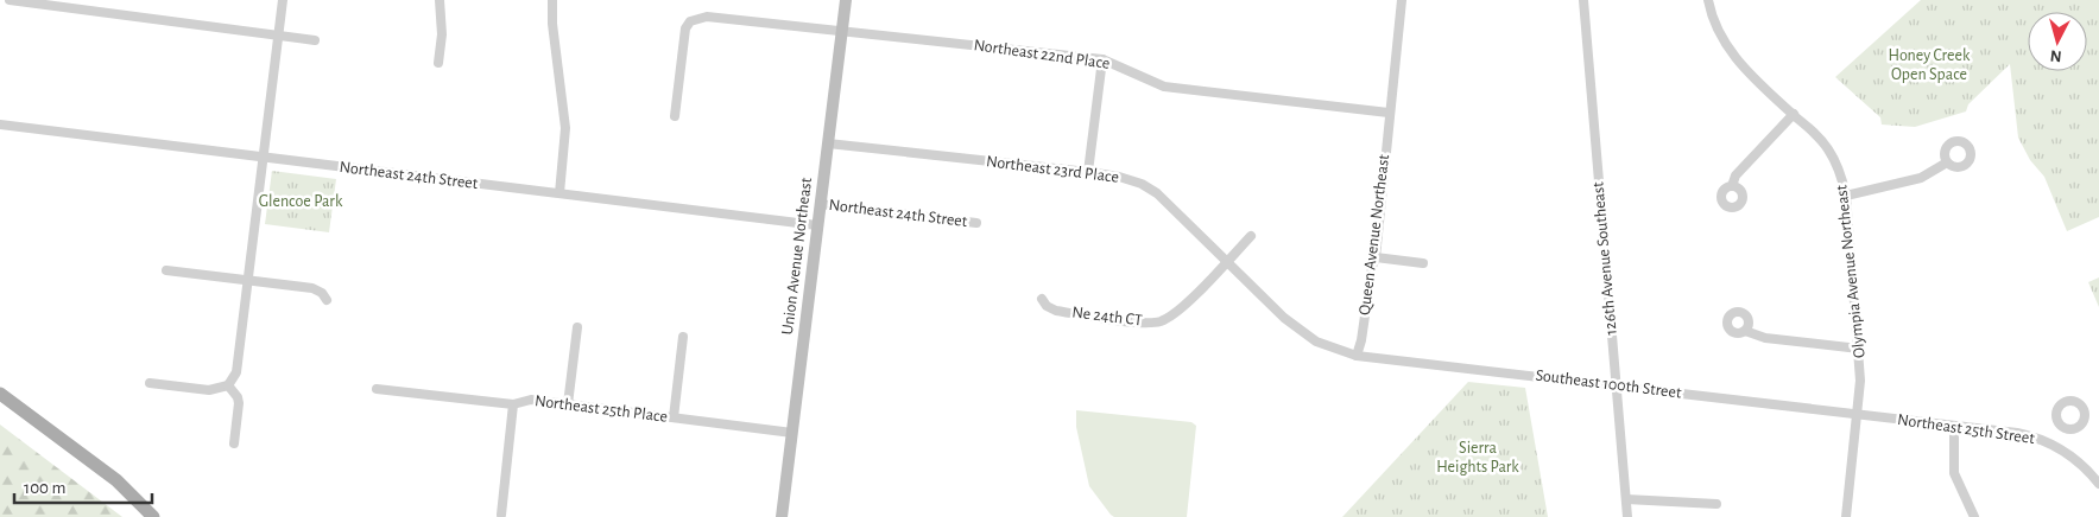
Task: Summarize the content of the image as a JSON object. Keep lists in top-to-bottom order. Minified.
{"streets":{"street":["Northeast 22nd Place","Northeast 23rd Place","Northeast 24th Street","Queen Avenue Northeast","Union Avenue Northeast","126th Avenue Southeast","Olympia Avenue Northeast","Ne 24th CT","Southeast 100th Street","Northeast 25th Place","Northeast 25th Street"]},"crossings":[["Northeast 22nd Place","Queen Avenue Northeast"],["Northeast 22nd Place","Union Avenue Northeast"],["Northeast 23rd Place","Queen Avenue Northeast"],["Northeast 23rd Place","Union Avenue Northeast"],["Northeast 23rd Place","Ne 24th CT"],["Northeast 23rd Place","Southeast 100th Street"],["Northeast 24th Street","Union Avenue Northeast"],["Queen Avenue Northeast","Southeast 100th Street"],["Union Avenue Northeast","Northeast 25th Place"],["126th Avenue Southeast","Southeast 100th Street"],["Olympia Avenue Northeast","Southeast 100th Street"],["Olympia Avenue Northeast","Northeast 25th Street"],["Southeast 100th Street","Northeast 25th Street"]],"parks":["Honey Creek Open Space","Glencoe Park","Sierra Heights Park"],"scale_bar":"100 m","north":"bottom"}
